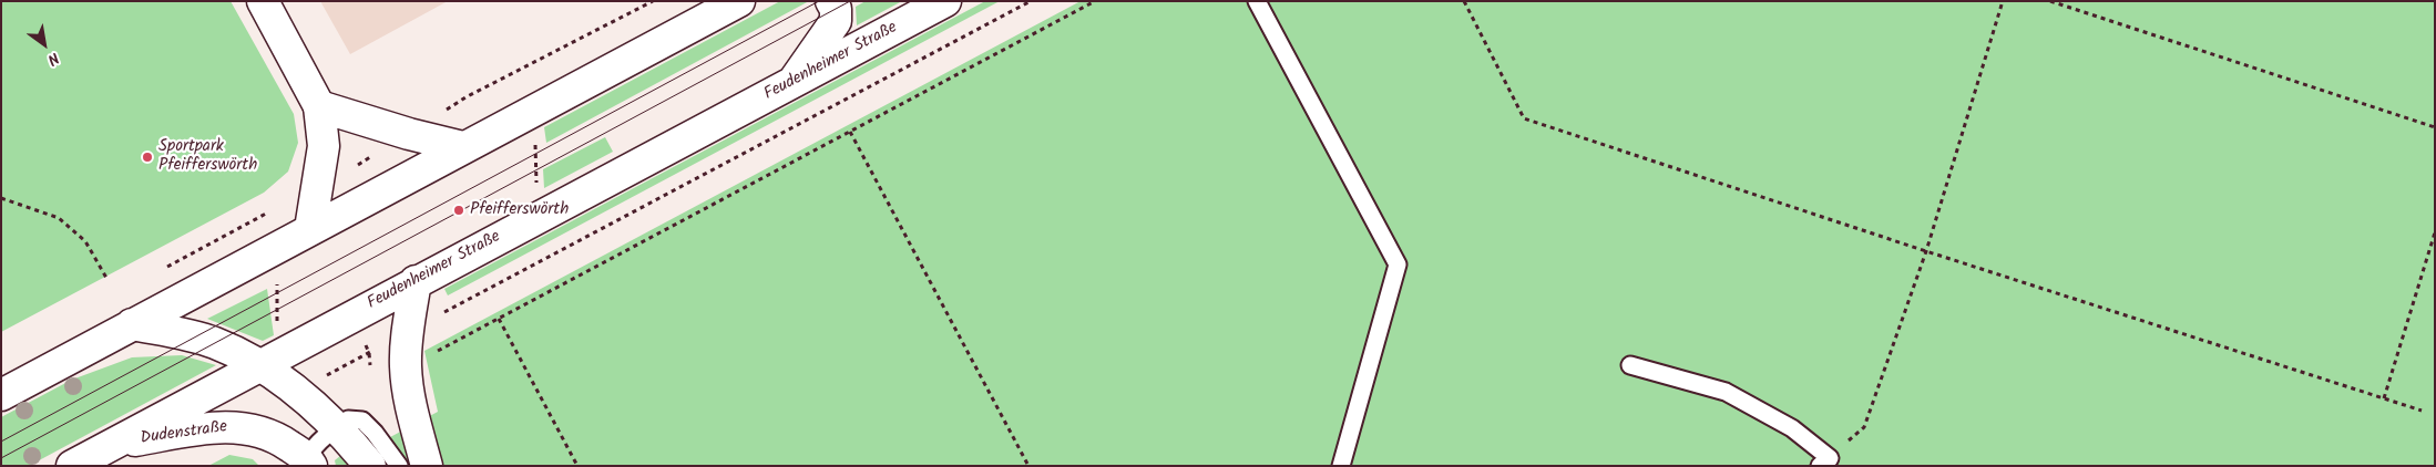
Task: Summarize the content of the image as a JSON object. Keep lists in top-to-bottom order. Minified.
{"streets":{"main road":["Feudenheimer Straße","Dudenstraße"]},"crossings":[["Feudenheimer Straße","Dudenstraße"]],"places":["Sportpark Pfeifferswörth","Pfeifferswörth"],"north":"bottom right"}
